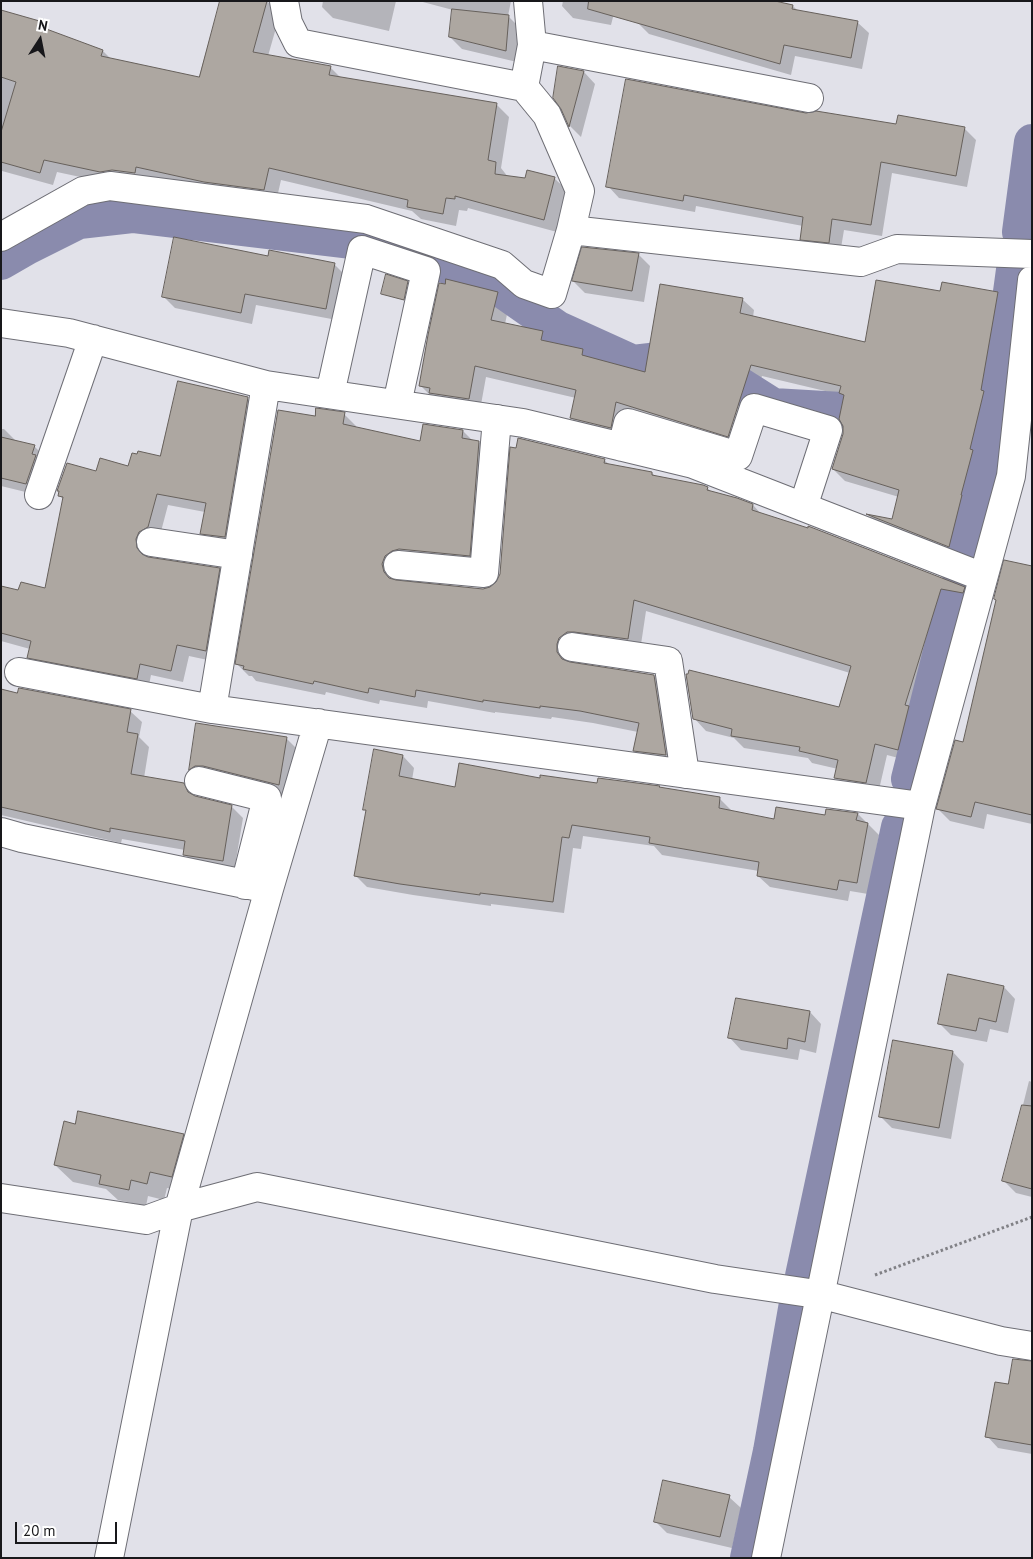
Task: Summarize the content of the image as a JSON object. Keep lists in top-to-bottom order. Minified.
{"scale_bar":"20 m","north":"top"}
